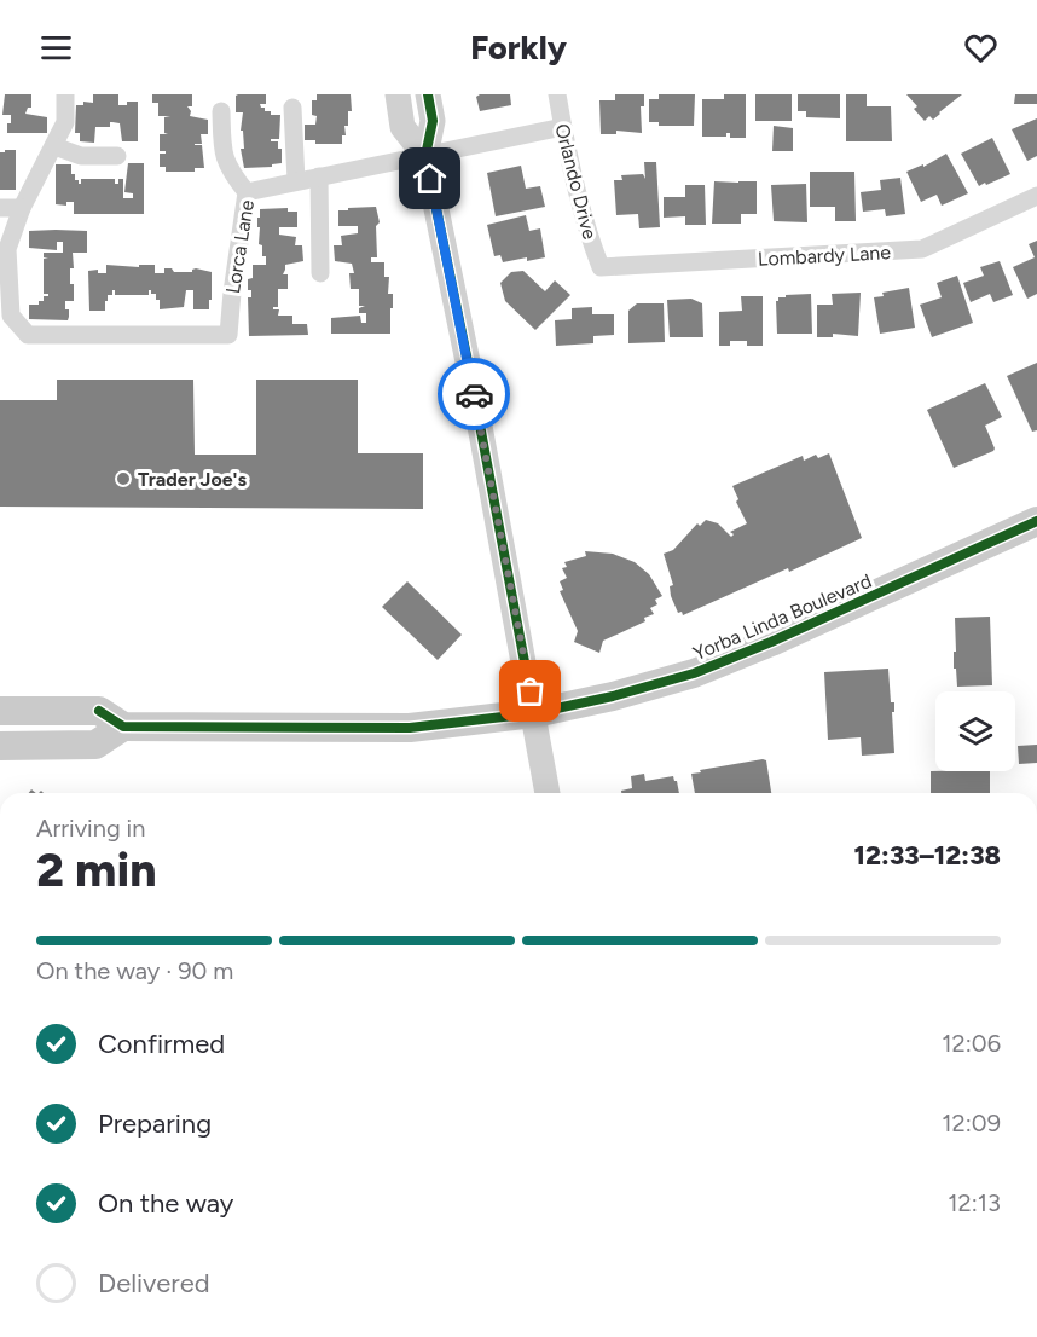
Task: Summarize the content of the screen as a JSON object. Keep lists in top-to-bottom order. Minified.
{"streets":{"main road":["Yorba Linda Boulevard"],"street":["Orlando Drive","Lorca Lane","Lombardy Lane"]},"crossings":[["Orlando Drive","Lorca Lane"],["Orlando Drive","Lombardy Lane"]],"places":["Trader Joe's"],"page":{"header":"Forkly","heading":["2 min","Arriving in","12:33–12:38"],"bar":"On the way · 90 m","list":[["Confirmed","12:06"],["Preparing","12:09"],["On the way","12:13"],"Delivered"]}}
